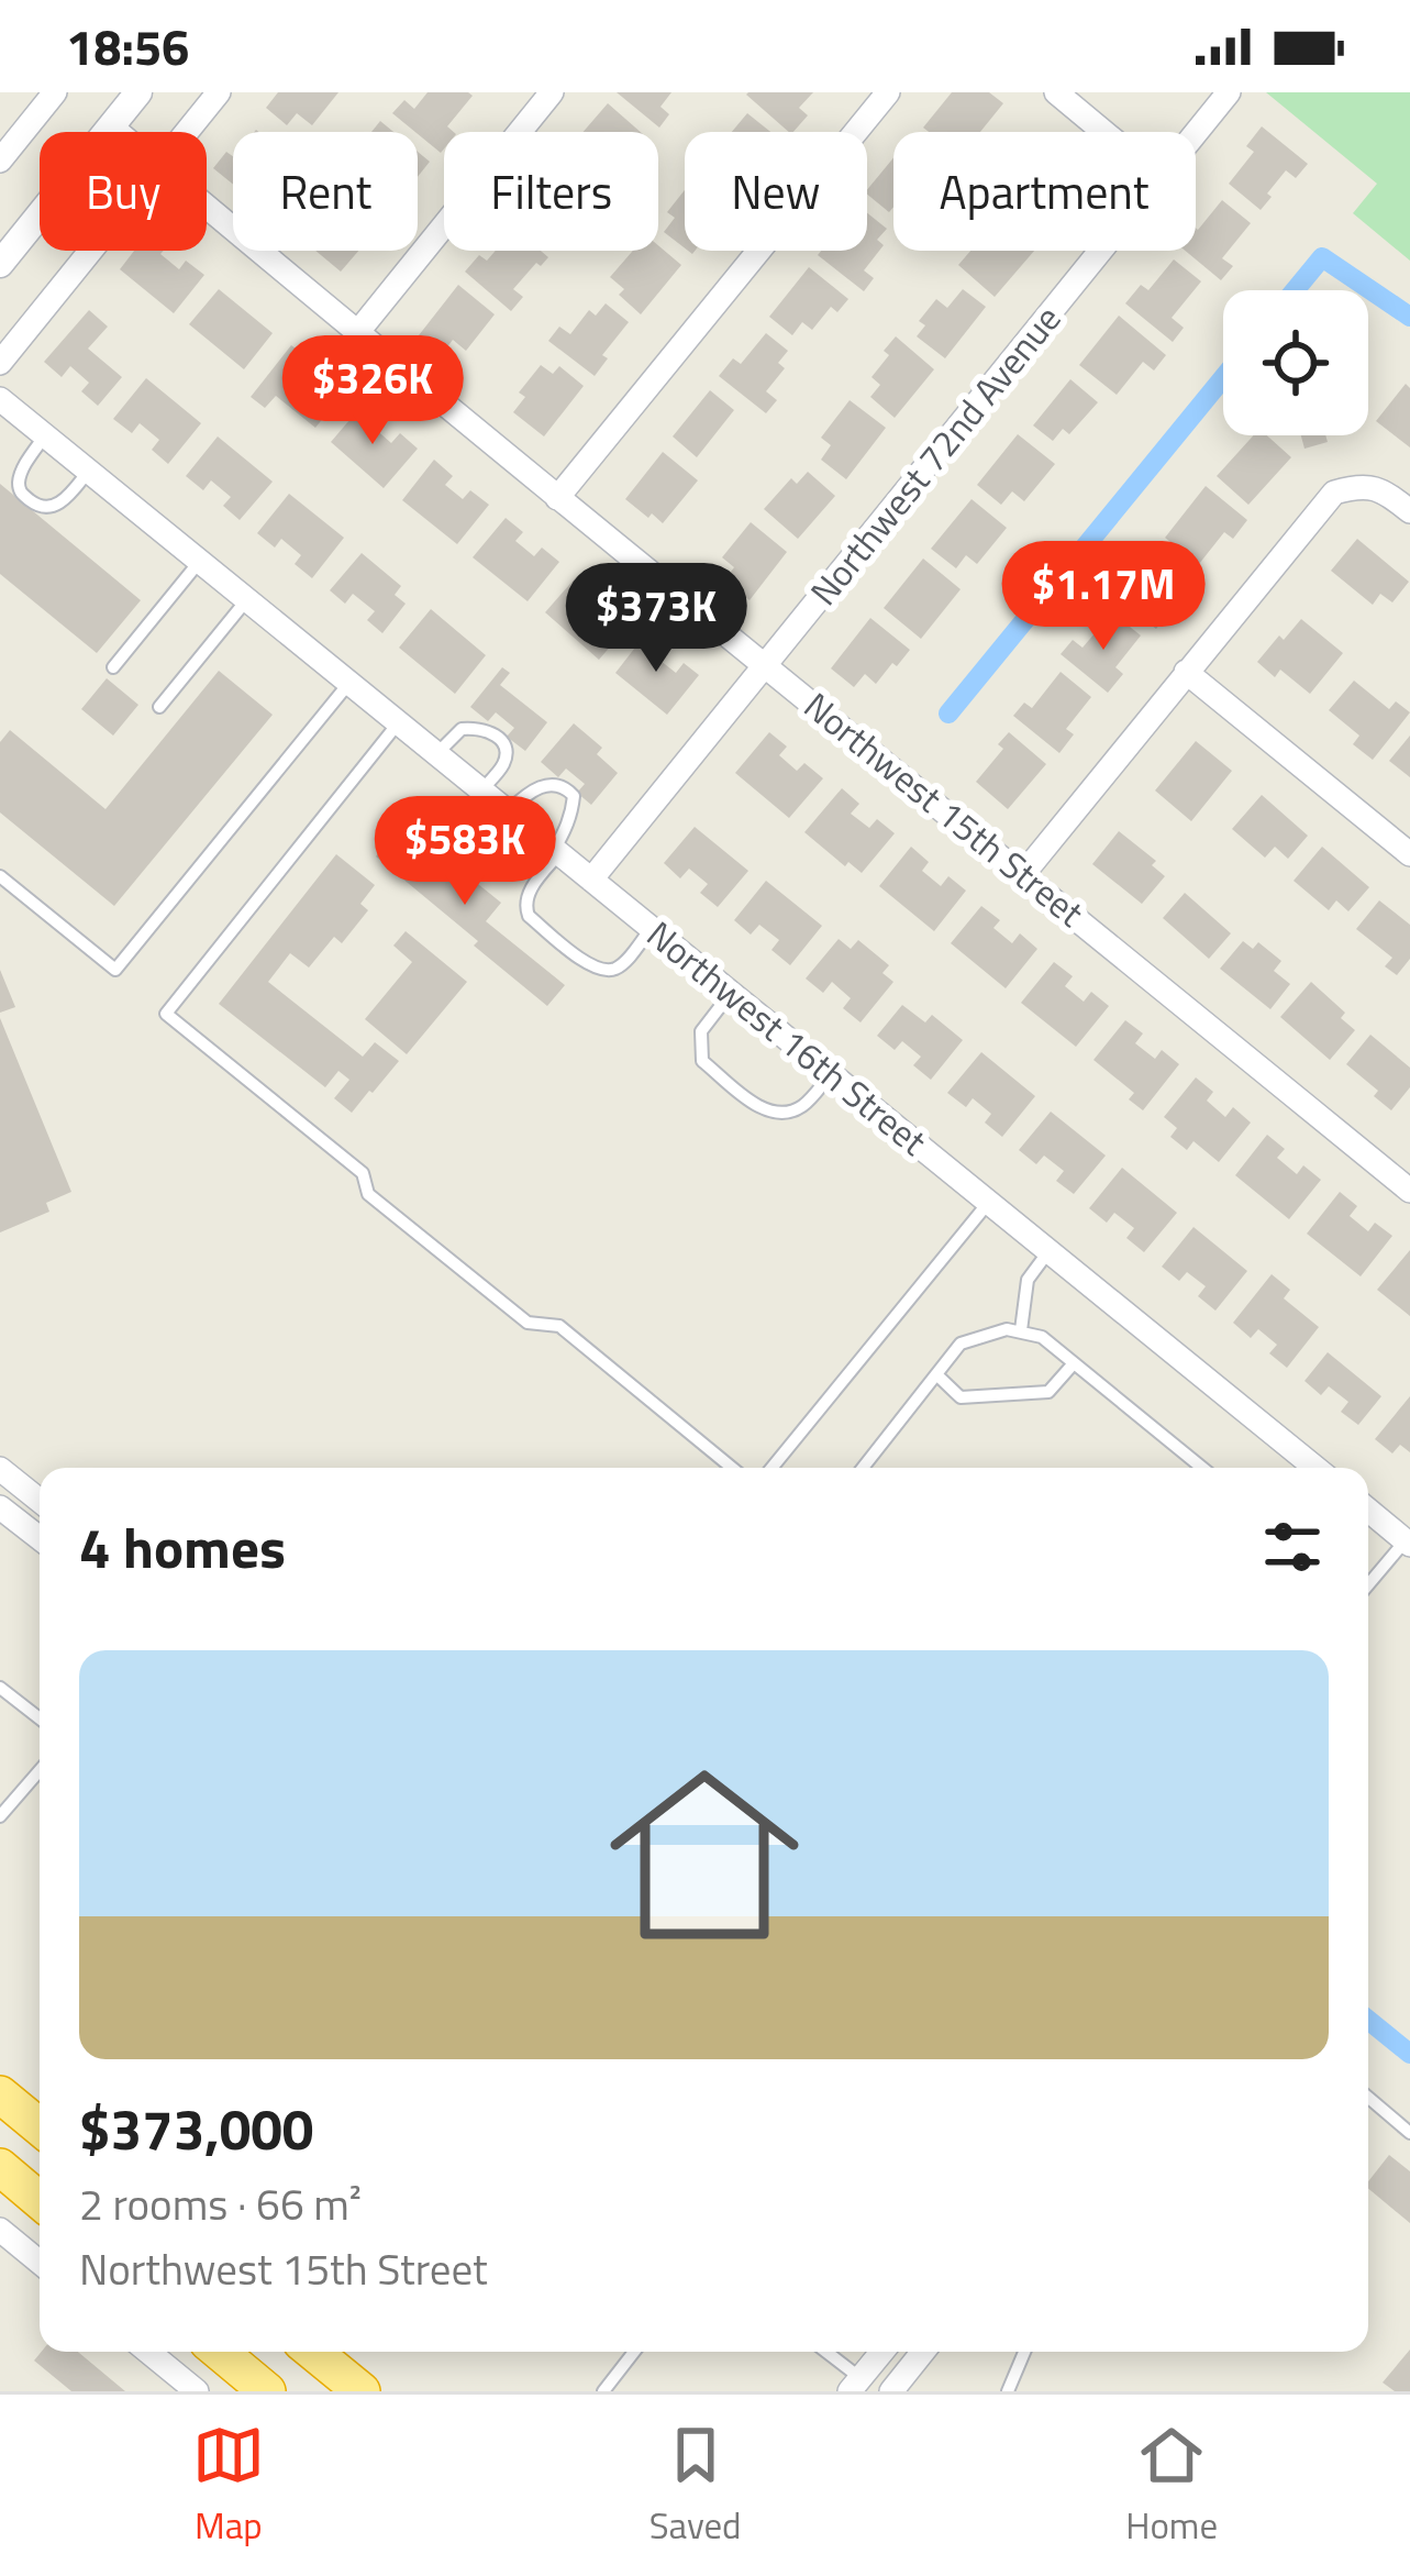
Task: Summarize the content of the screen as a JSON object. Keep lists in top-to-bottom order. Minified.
{"streets":{"street":["Northwest 72nd Avenue","Northwest 15th Street","Northwest 16th Street"]},"crossings":[["Northwest 72nd Avenue","Northwest 15th Street"],["Northwest 72nd Avenue","Northwest 16th Street"]],"page":{"status":"18:56","chip":["Buy","Rent","Filters","New","Apartment"],"price":["$326K","$1.17M","$373K","$583K"],"heading":"4 homes","list":[{"name":"$373,000","note":"2 rooms · 66 m² · Northwest 15th Street"}],"tabs":["Map","Saved","Home"]}}
